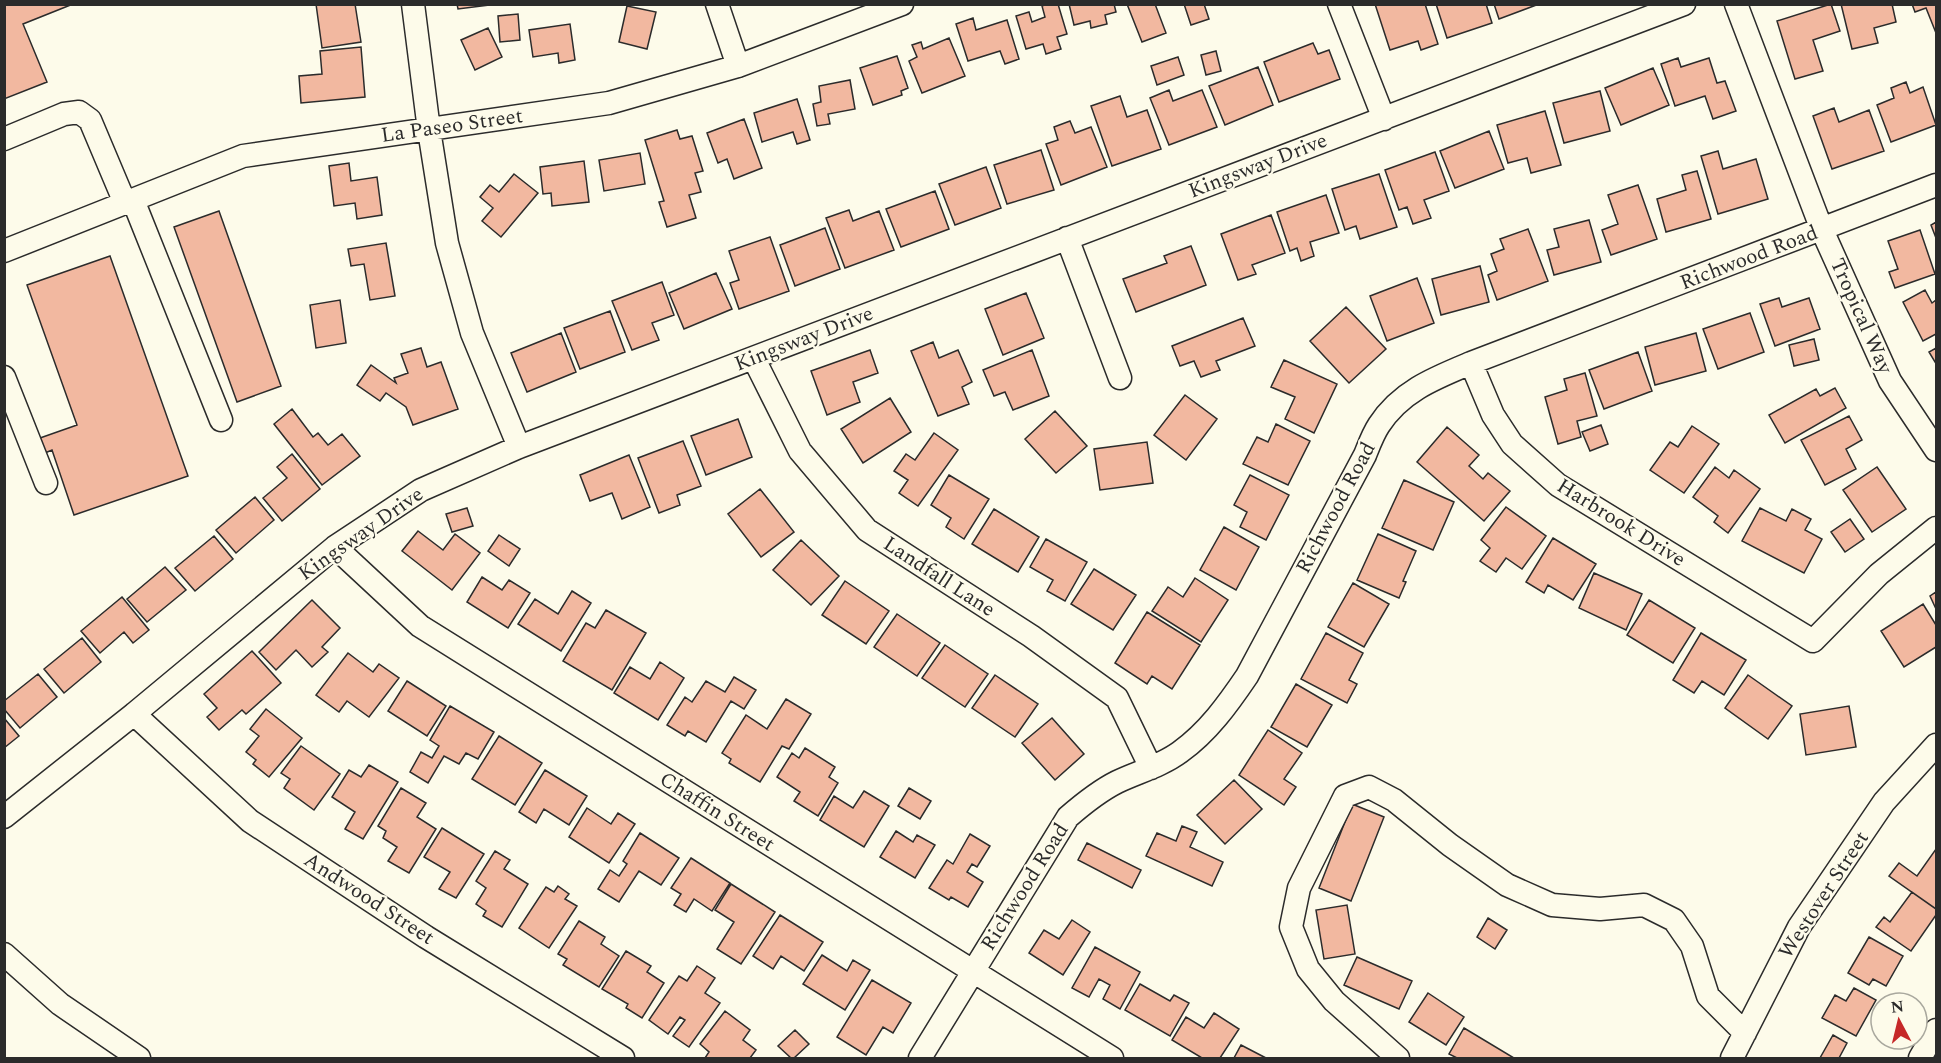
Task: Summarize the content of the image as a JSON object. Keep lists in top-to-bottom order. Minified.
{"streets":{"street":["La Paseo Street","Kingsway Drive","Richwood Road","Tropical Way","Harbrook Drive","Landfall Lane","Chaffin Street","Westover Street","Andwood Street"]},"crossings":[["Kingsway Drive","Landfall Lane"],["Kingsway Drive","Chaffin Street"],["Kingsway Drive","Andwood Street"],["Richwood Road","Tropical Way"],["Richwood Road","Harbrook Drive"],["Richwood Road","Landfall Lane"],["Richwood Road","Chaffin Street"]],"north":"top"}
